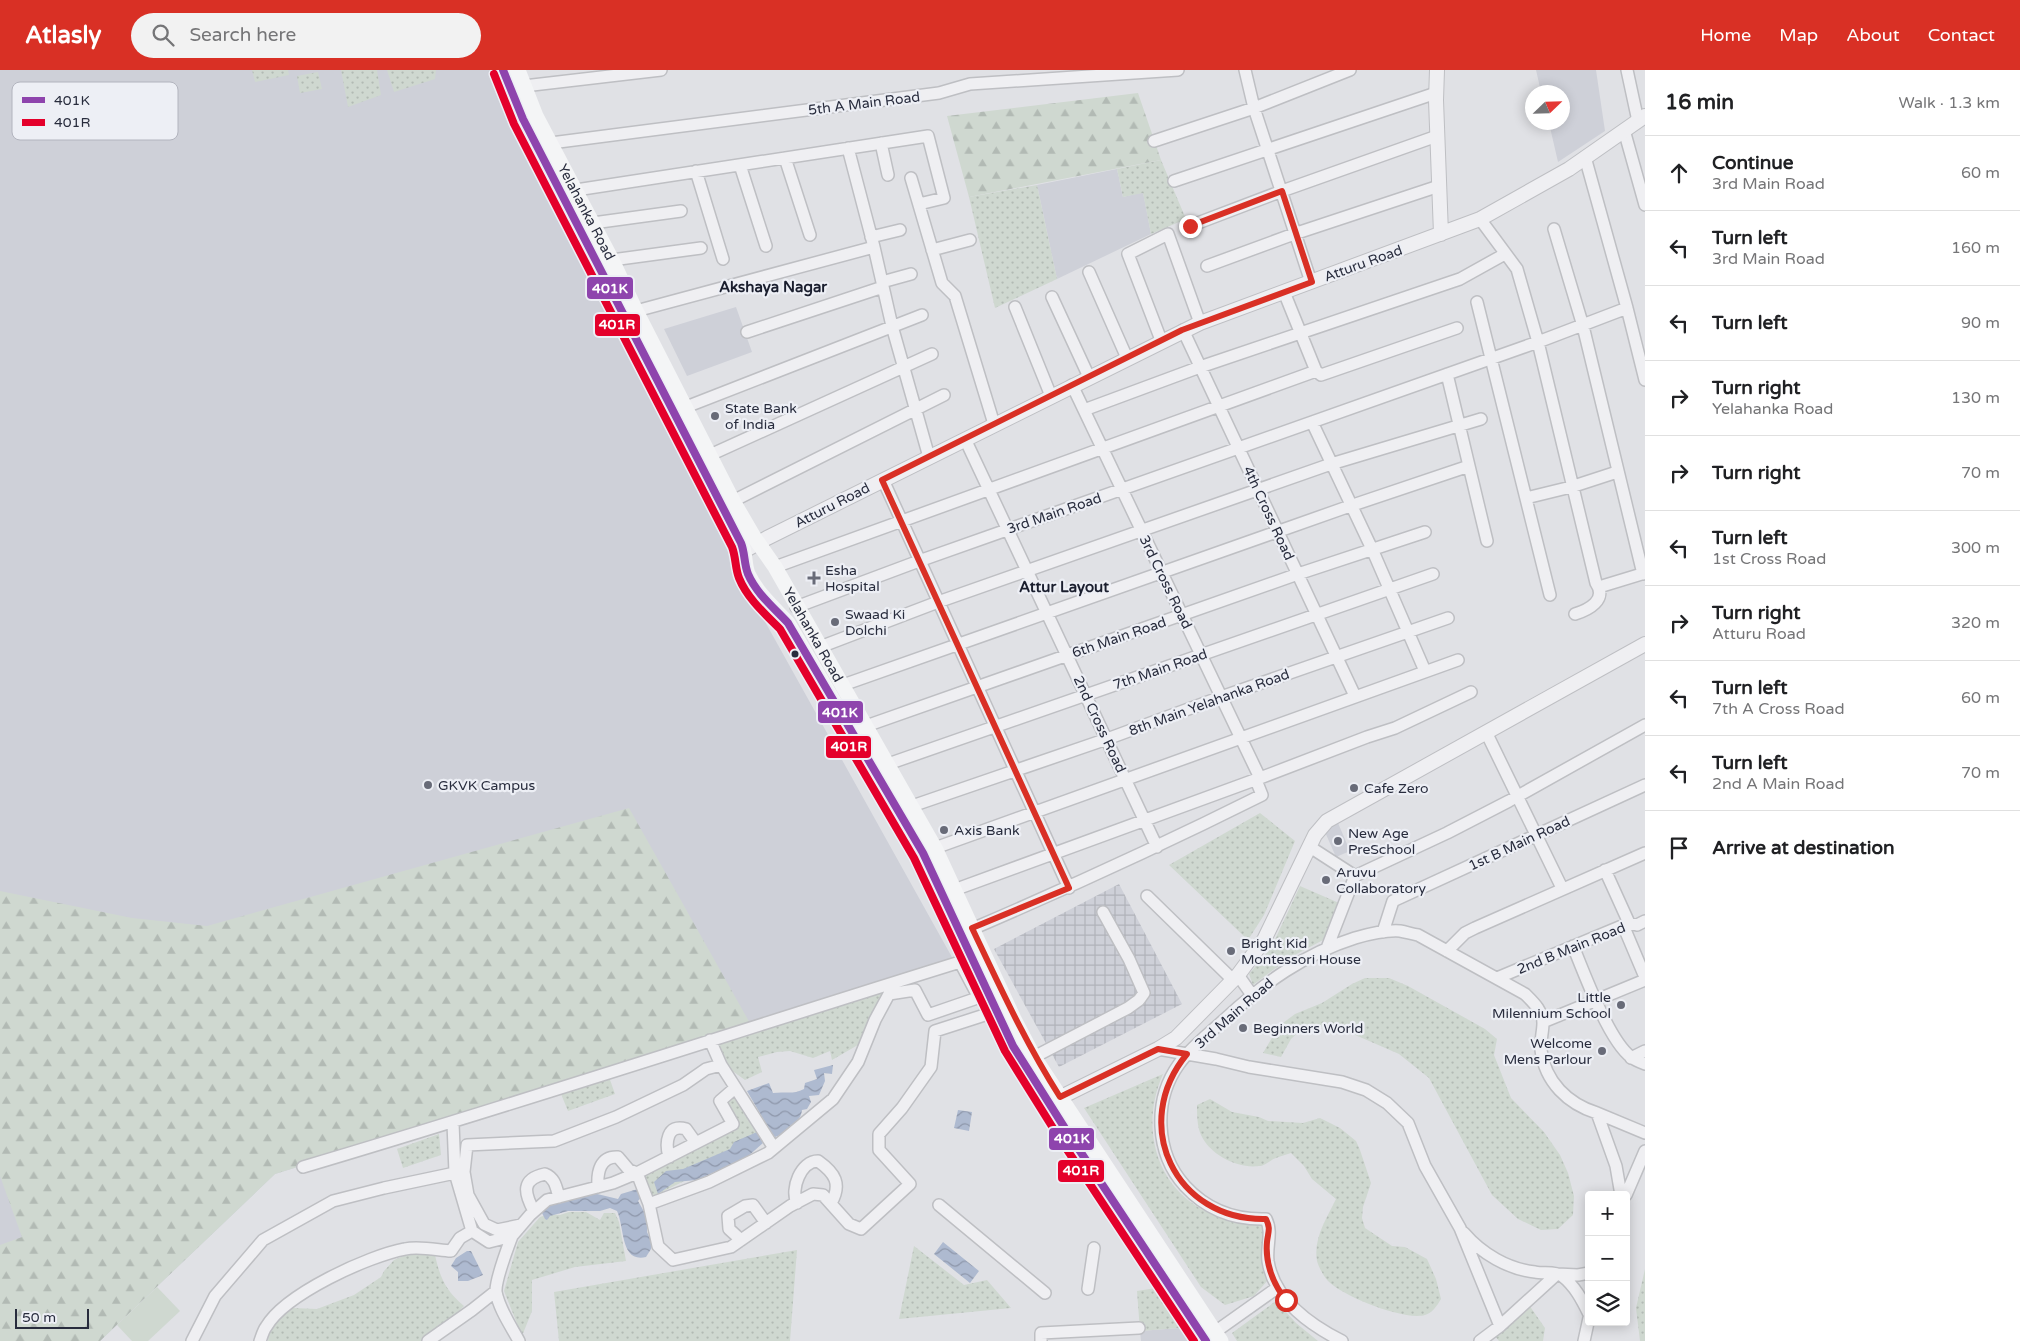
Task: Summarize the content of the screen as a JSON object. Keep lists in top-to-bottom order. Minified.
{"streets":{"main road":["Yelahanka Road"],"street":["5th A Main Road","Atturu Road","3rd Main Road","4th Cross Road","3rd Cross Road","6th Main Road","7th Main Road","8th Main Yelahanka Road","2nd Cross Road","1st B Main Road","2nd B Main Road"]},"crossings":[["5th A Main Road","Yelahanka Road"],["Yelahanka Road","Atturu Road"],["Yelahanka Road","3rd Main Road"],["Yelahanka Road","6th Main Road"],["Yelahanka Road","7th Main Road"],["Yelahanka Road","8th Main Yelahanka Road"],["Atturu Road","4th Cross Road"],["Atturu Road","3rd Cross Road"],["Atturu Road","2nd Cross Road"],["3rd Main Road","4th Cross Road"],["3rd Main Road","3rd Cross Road"],["3rd Main Road","2nd Cross Road"],["3rd Main Road","1st B Main Road"],["3rd Main Road","2nd B Main Road"],["4th Cross Road","6th Main Road"],["4th Cross Road","7th Main Road"],["4th Cross Road","8th Main Yelahanka Road"],["3rd Cross Road","6th Main Road"],["3rd Cross Road","7th Main Road"],["3rd Cross Road","8th Main Yelahanka Road"],["6th Main Road","2nd Cross Road"],["7th Main Road","2nd Cross Road"],["8th Main Yelahanka Road","2nd Cross Road"]],"districts":["Akshaya Nagar","Attur Layout"],"places":{"other":["State Bank of India","Swaad Ki Dolchi","GKVK Campus","Cafe Zero","Axis Bank","New Age PreSchool","Aruvu Collaboratory","Bright Kid Montessori House","Little Milennium School","Beginners World","Welcome Mens Parlour"],"health":["Esha Hospital"]},"lines":["transit line 401K","transit line 401R"],"legend":["401K","401R"],"scale_bar":"50 m","north":"top right","page":{"header":"Atlasly","search":"Search here","nav":["Home","Map","About","Contact"],"heading":["16 min","Walk · 1.3 km"],"list":[["Continue","3rd Main Road","60 m"],["Turn left","3rd Main Road","160 m"],["Turn left","90 m"],["Turn right","Yelahanka Road","130 m"],["Turn right","70 m"],["Turn left","1st Cross Road","300 m"],["Turn right","Atturu Road","320 m"],["Turn left","7th A Cross Road","60 m"],["Turn left","2nd A Main Road","70 m"],"Arrive at destination"],"map_buttons":["+","−"],"scale":"50 m"}}
